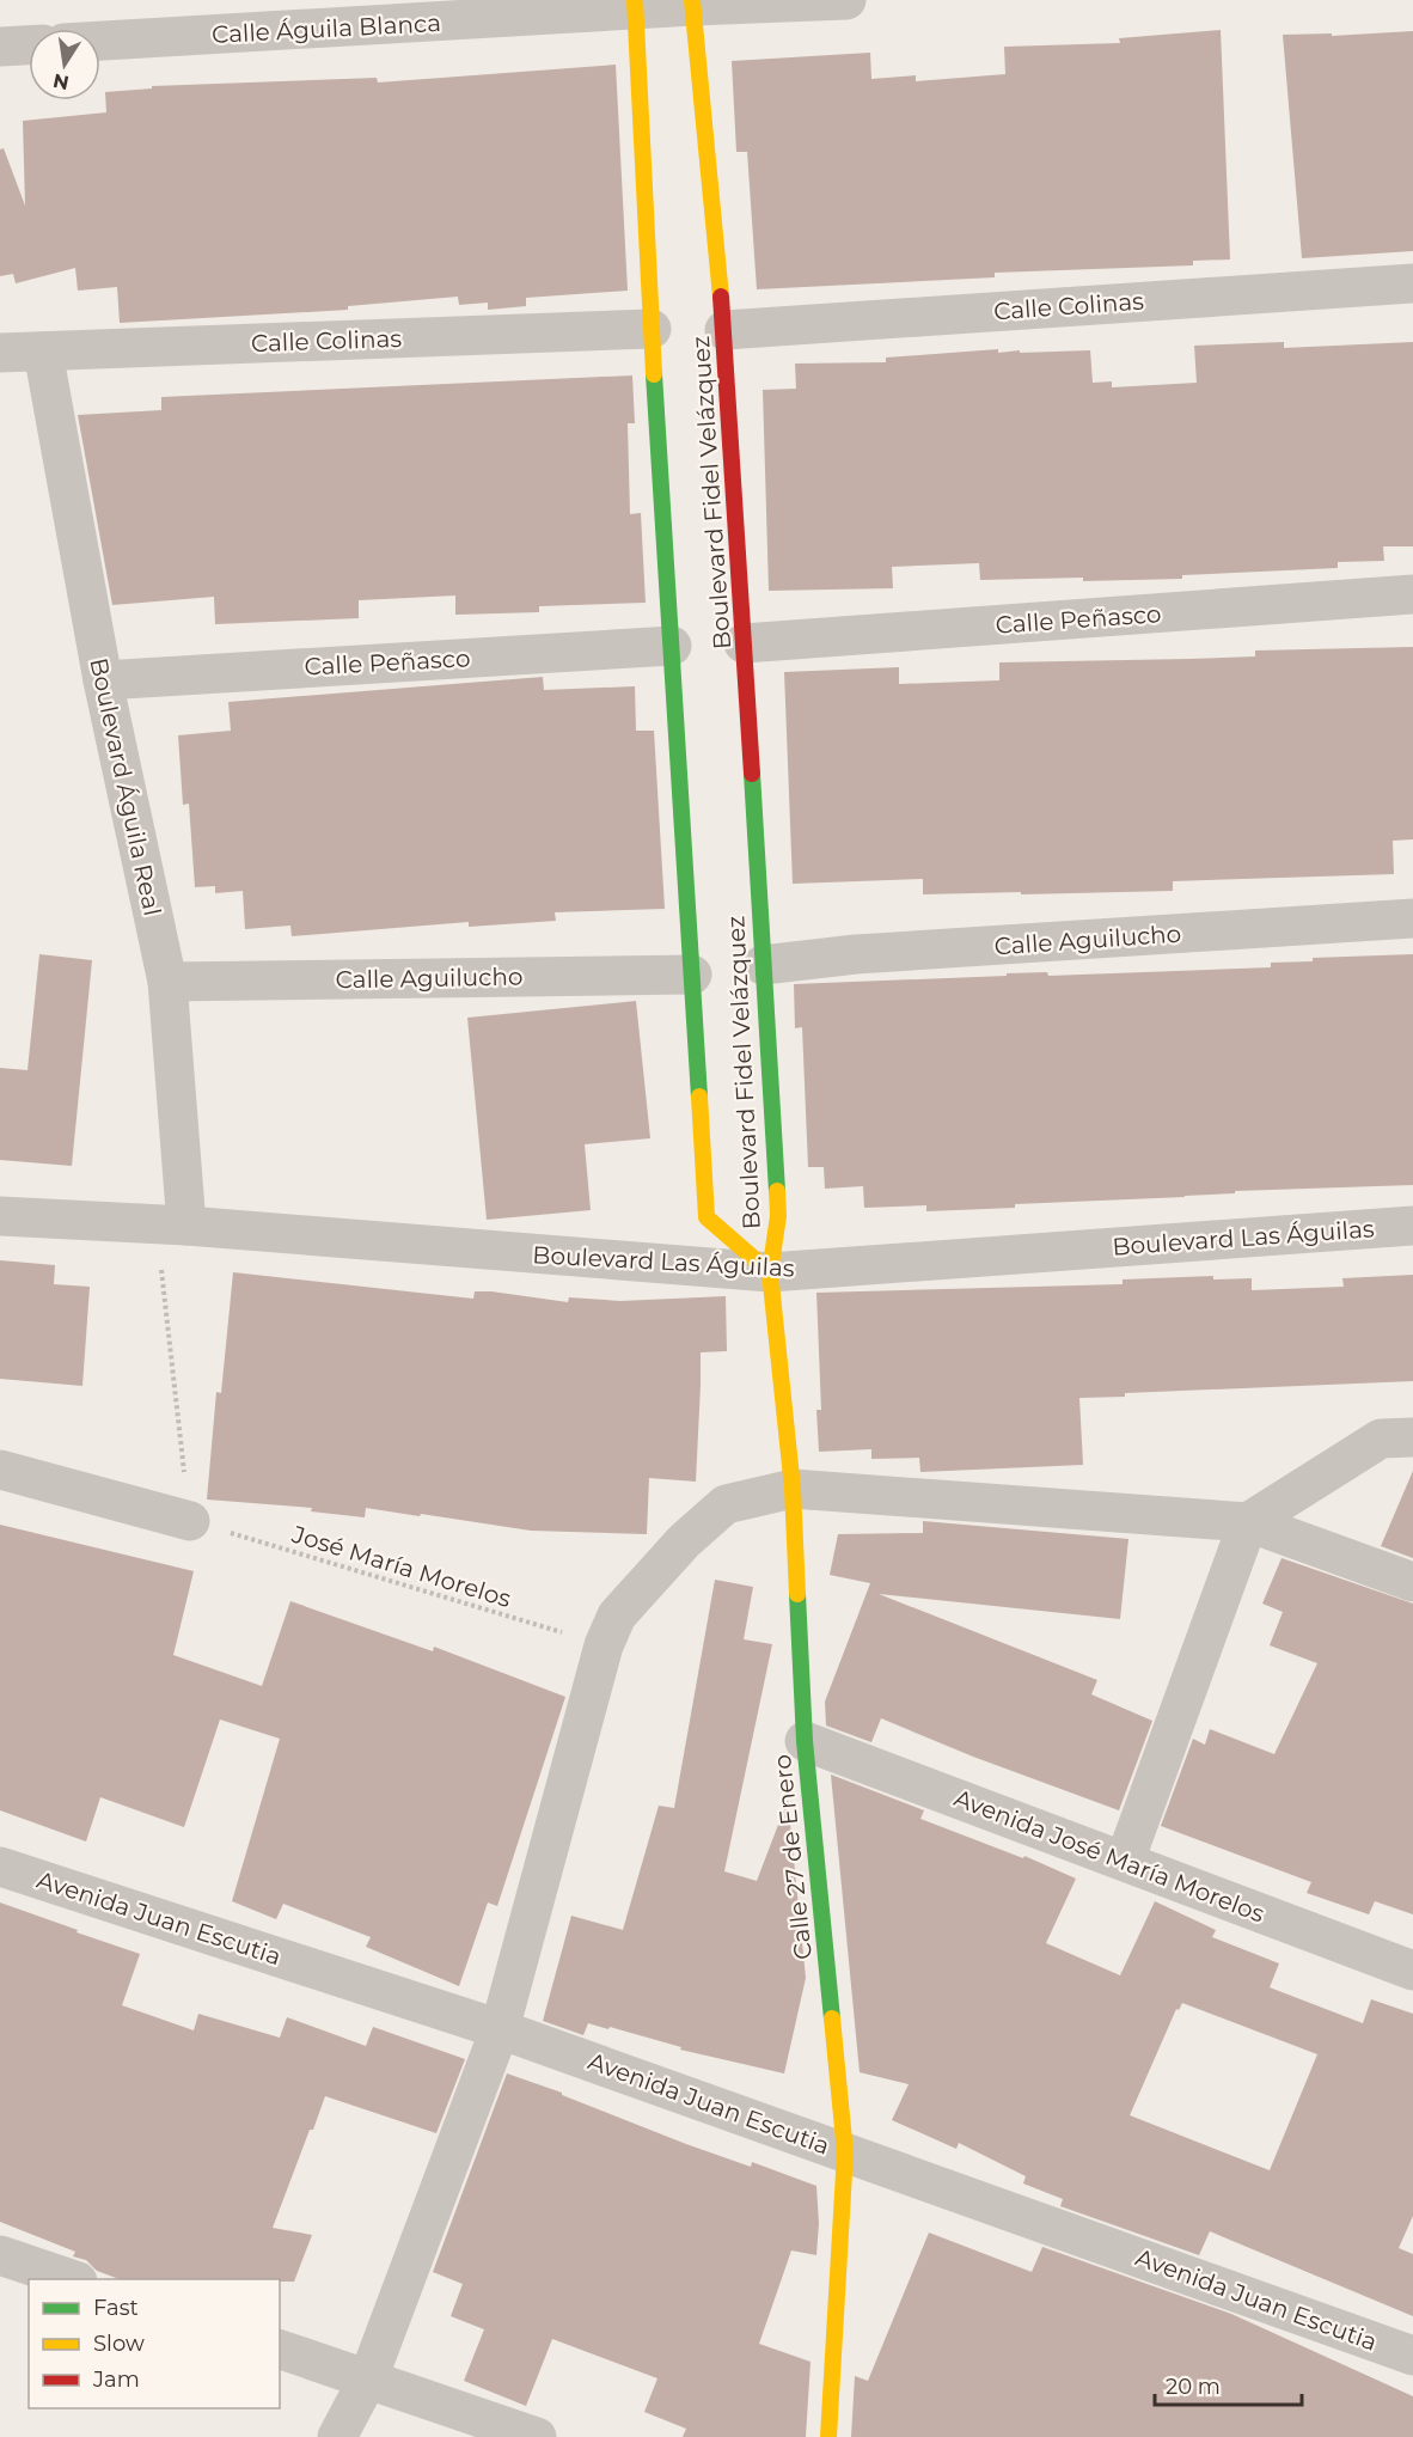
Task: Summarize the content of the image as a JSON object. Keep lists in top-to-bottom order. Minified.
{"streets":{"main road":["Boulevard Fidel Velázquez","Calle 27 de Enero"],"street":["Calle Águila Blanca","Calle Colinas","Calle Peñasco","Boulevard Águila Real","Calle Aguilucho","Boulevard Las Águilas","Avenida José María Morelos","Avenida Juan Escutia"],"path":["José María Morelos"]},"crossings":[["Calle Águila Blanca","Boulevard Fidel Velázquez"],["Calle Colinas","Boulevard Fidel Velázquez"],["Calle Colinas","Boulevard Águila Real"],["Boulevard Fidel Velázquez","Calle Peñasco"],["Boulevard Fidel Velázquez","Calle Aguilucho"],["Boulevard Fidel Velázquez","Boulevard Las Águilas"],["Boulevard Fidel Velázquez","Calle 27 de Enero"],["Calle Peñasco","Boulevard Águila Real"],["Boulevard Águila Real","Calle Aguilucho"],["Boulevard Águila Real","Boulevard Las Águilas"],["Boulevard Las Águilas","Calle 27 de Enero"],["Avenida José María Morelos","Calle 27 de Enero"],["Calle 27 de Enero","Avenida Juan Escutia"]],"legend":["Fast","Slow","Jam"],"scale_bar":"20 m","north":"bottom"}
